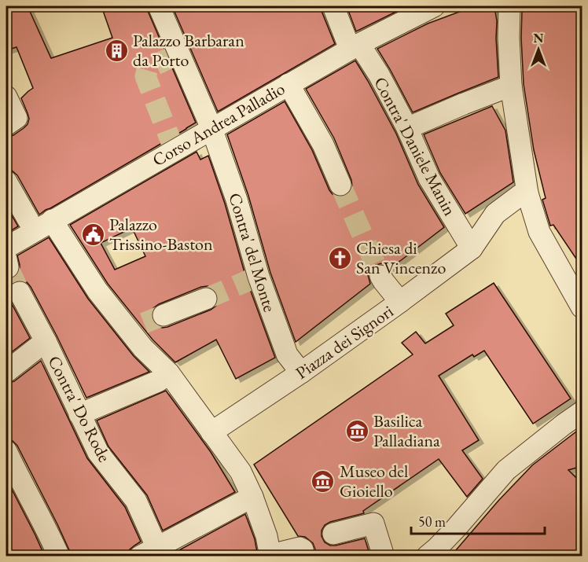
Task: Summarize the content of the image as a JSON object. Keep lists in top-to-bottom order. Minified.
{"streets":{"street":["Corso Andrea Palladio","Contra' Daniele Manin","Contra' del Monte","Piazza dei Signori","Contra' Do Rode"]},"crossings":[["Corso Andrea Palladio","Contra' Daniele Manin"],["Corso Andrea Palladio","Contra' del Monte"],["Contra' Daniele Manin","Piazza dei Signori"],["Contra' del Monte","Piazza dei Signori"]],"places":{"building":["Palazzo Barbaran da Porto"],"public building":["Palazzo Trissino-Baston"],"church":["Chiesa di San Vincenzo"],"museum":["Basilica Palladiana","Museo del Gioiello"]},"scale_bar":"50 m","north":"top"}
